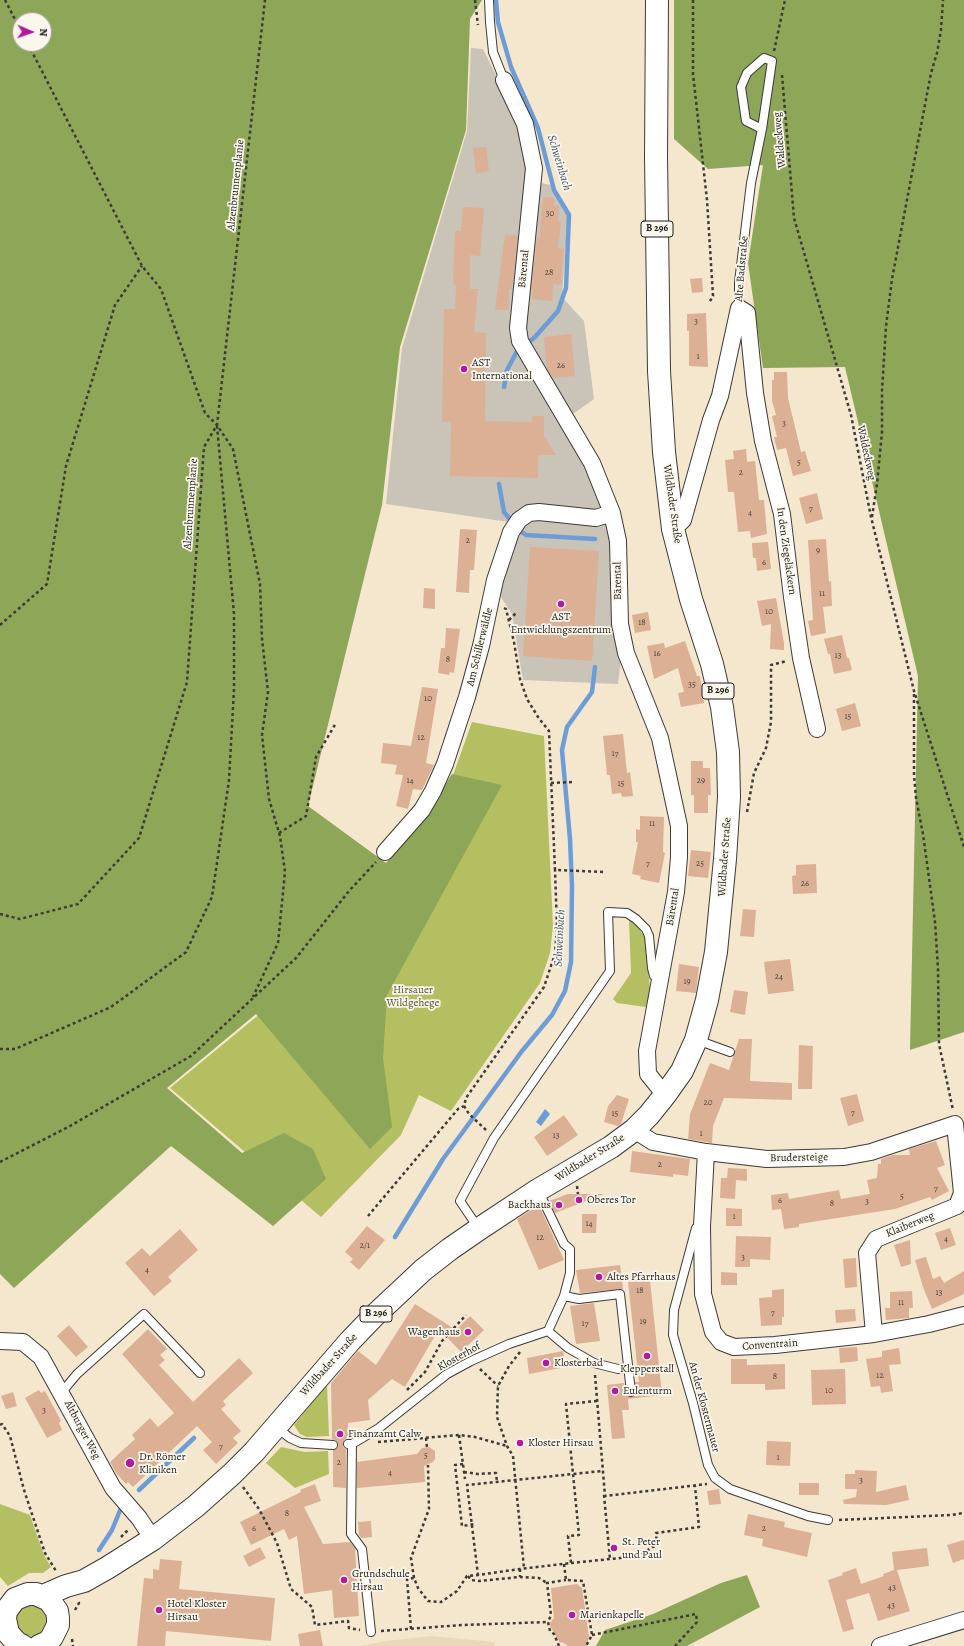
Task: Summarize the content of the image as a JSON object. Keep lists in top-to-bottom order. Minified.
{"streets":{"main road":["B 296","Wildbader Straße"],"street":["Bärental","Alte Badstraße","In den Ziegeläckern","Am Schillerwäldle","Brudersteige","Klaiberweg","Conventrain","Altburger Weg"],"lane":["Klosterhof","An der Klostermauer"],"path":["Waldeckweg","Alzenbrunnenplanie"]},"crossings":[["Waldeckweg","Alte Badstraße"],["B 296","Wildbader Straße"],["Bärental","Wildbader Straße"],["Bärental","Am Schillerwäldle"],["Alte Badstraße","Wildbader Straße"],["Alte Badstraße","In den Ziegeläckern"],["Wildbader Straße","Brudersteige"],["Wildbader Straße","Altburger Weg"],["Brudersteige","Klaiberweg"],["Brudersteige","Conventrain"],["Klaiberweg","Conventrain"],["Conventrain","An der Klostermauer"]],"water":["Schweinbach"],"parks":["Hirsauer Wildgehege"],"places":["AST International","AST Entwicklungszentrum","Oberes Tor","Backhaus","Altes Pfarrhaus","Wagenhaus","Klepperstall","Klosterbad","Eulenturm","Finanzamt Calw","Kloster Hirsau","Dr. Römer Kliniken","St. Peter und Paul","Grundschule Hirsau","Hotel Kloster Hirsau","Marienkapelle"],"house_numbers":["30","28","3","1","26","3","5","2","7","4","2","9","6","11","10","18","16","13","8","35","10","15","12","17","14","29","15","11","7","25","26","24","19","20","7","15","1","13","2","7","5","6","3","8","1","14","12","4","2/1","3","4","18","13","11","7","19","17","12","8","10","3","7","5","1","2","4","3","8","6","2","43","43"],"north":"right"}
